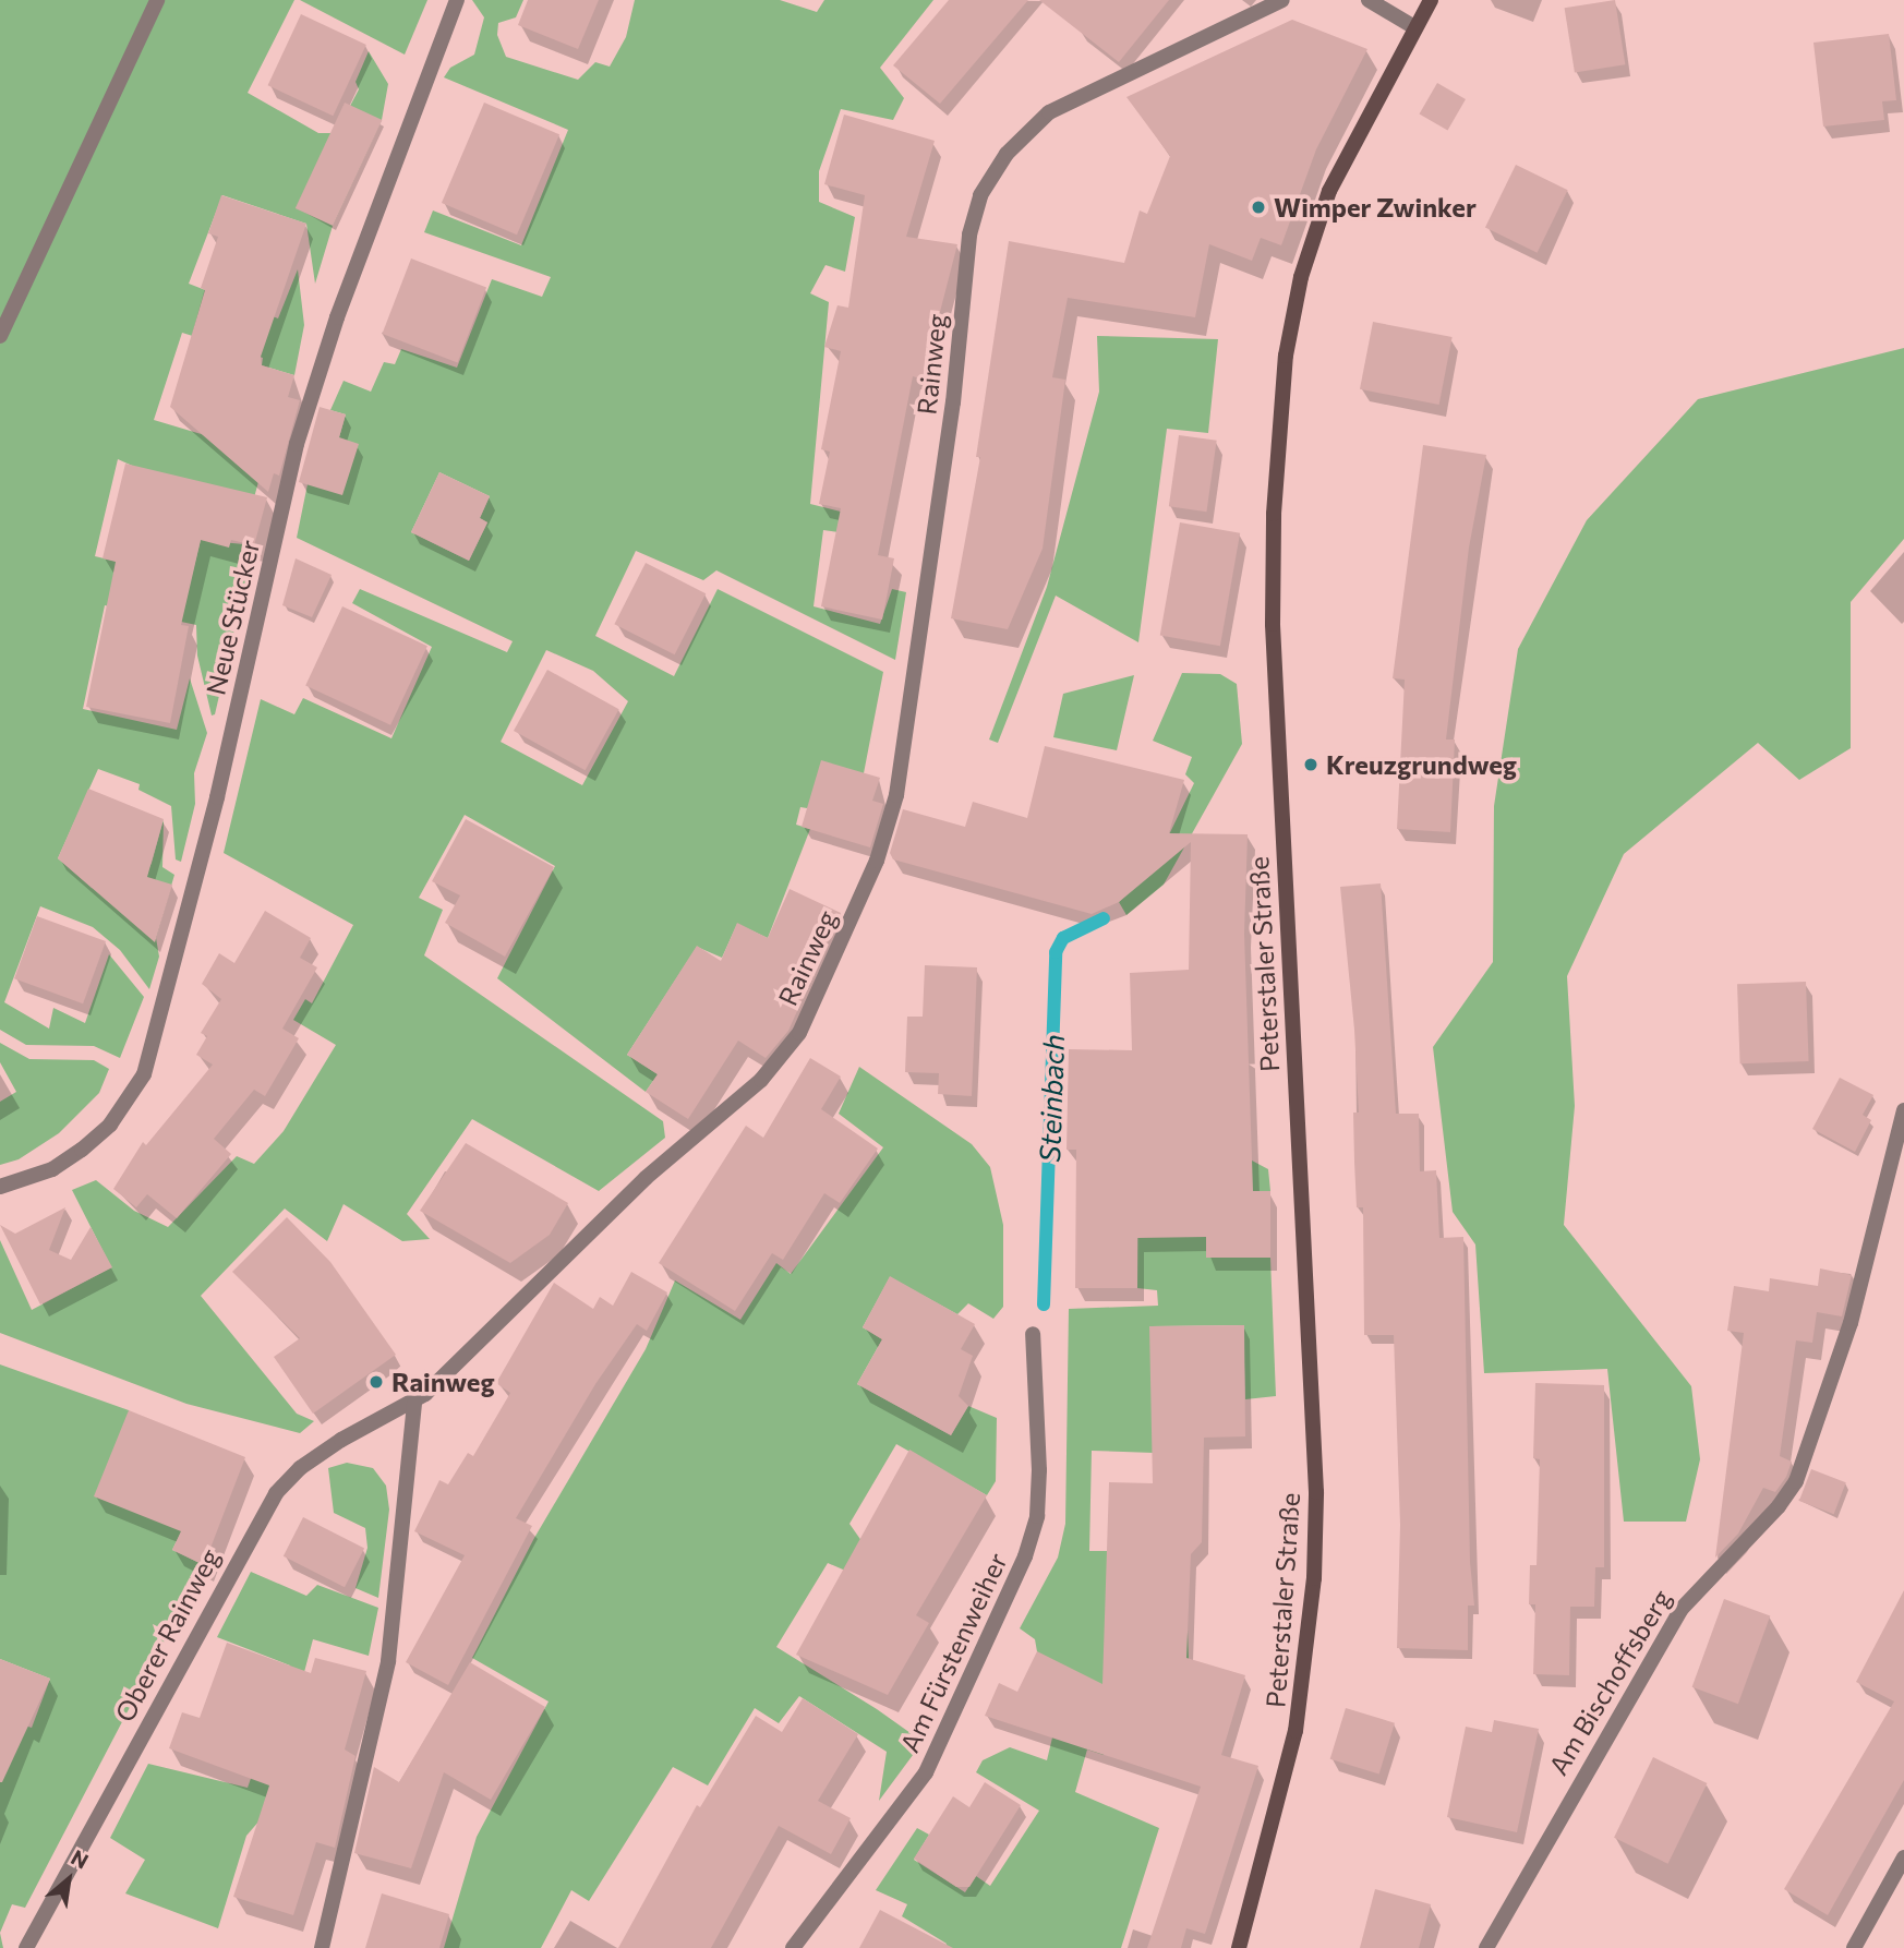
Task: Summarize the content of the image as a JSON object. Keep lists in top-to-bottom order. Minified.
{"streets":{"main road":["Peterstaler Straße"],"street":["Rainweg","Neue Stücker","Oberer Rainweg","Am Fürstenweiher","Am Bischoffsberg"]},"crossings":[["Rainweg","Oberer Rainweg"]],"water":["Steinbach"],"places":["Wimper Zwinker","Kreuzgrundweg","Rainweg"],"north":"top right"}
